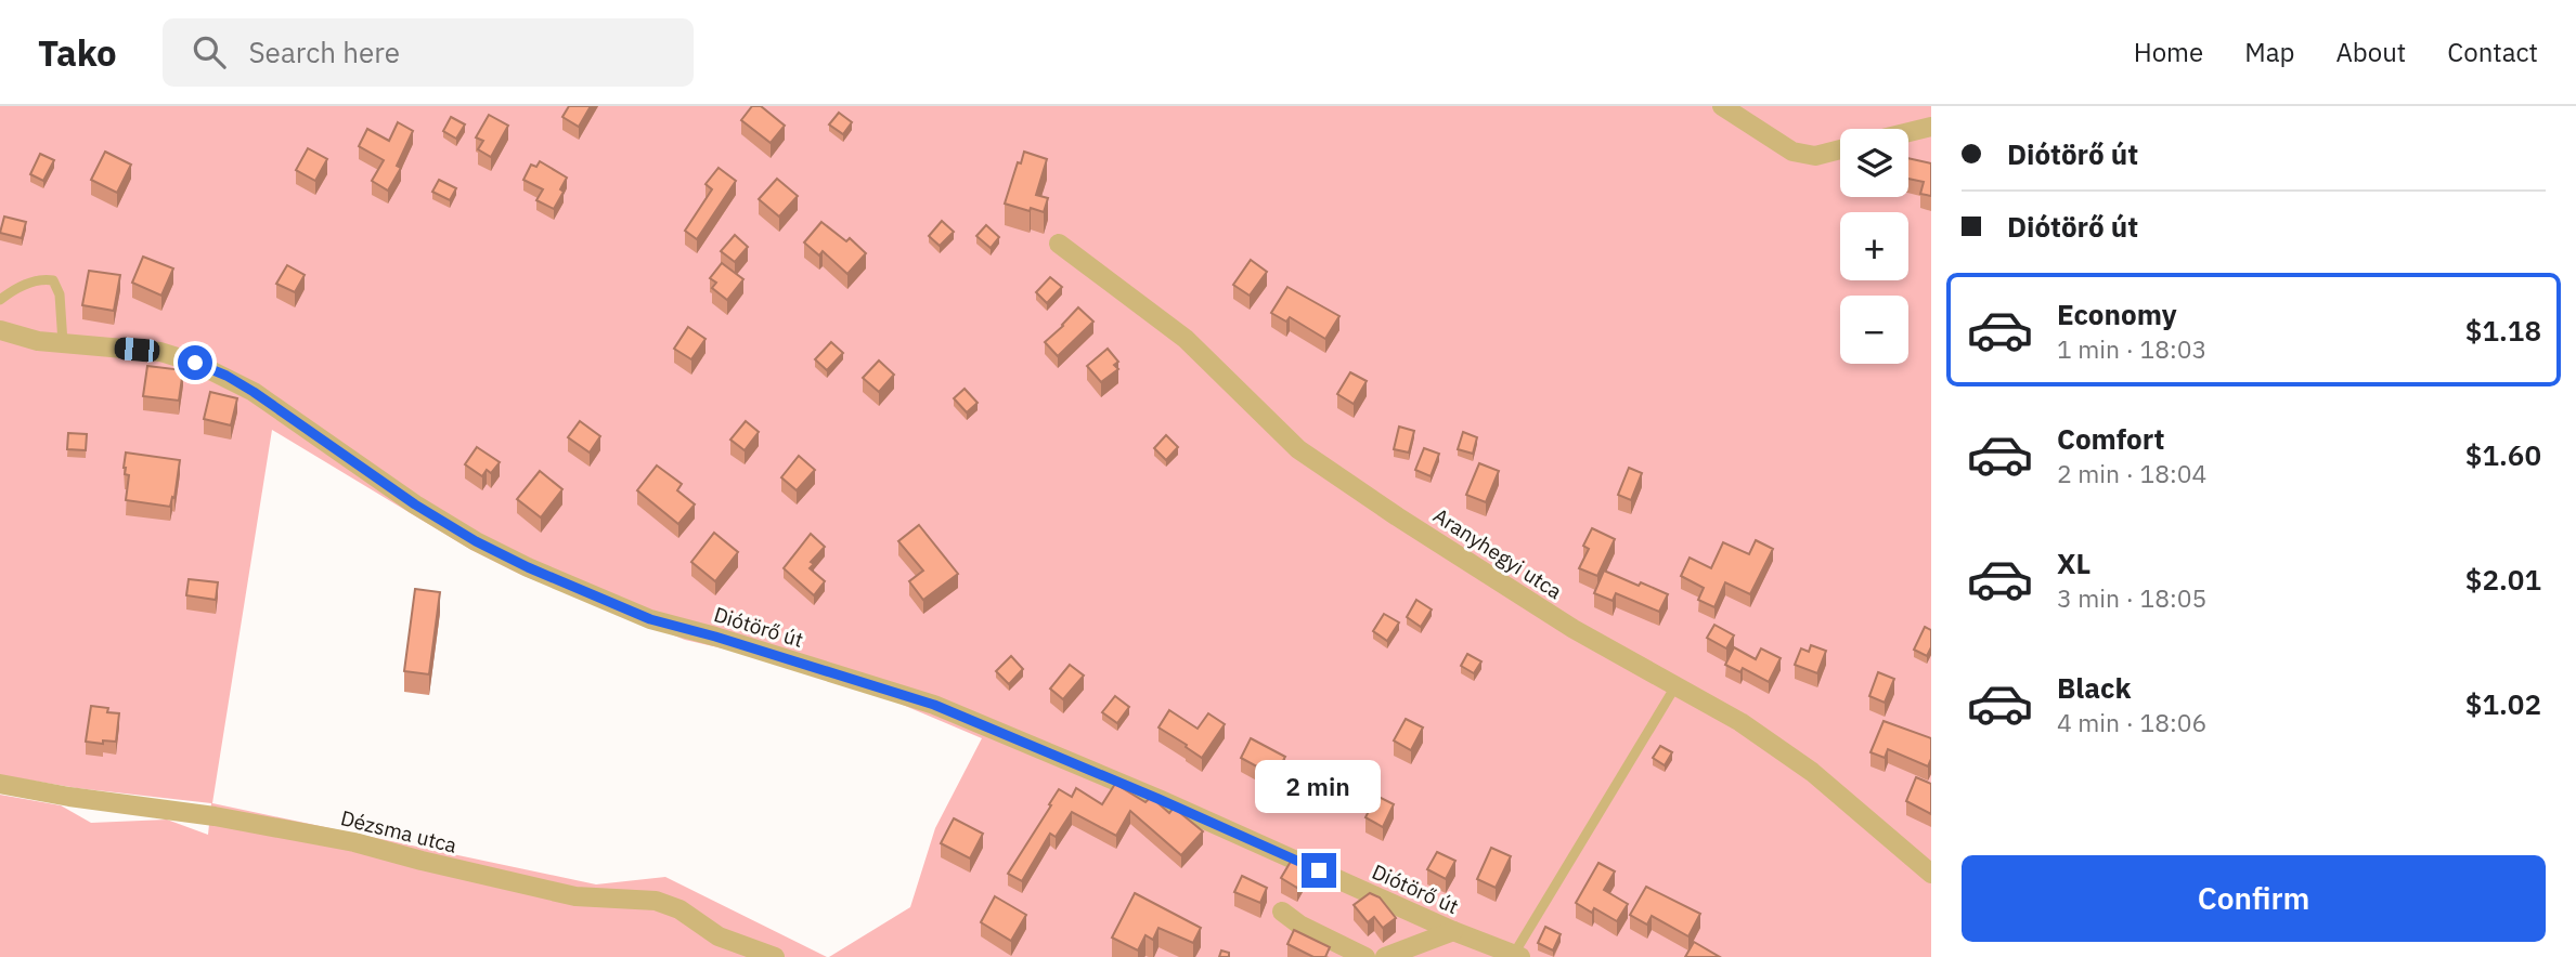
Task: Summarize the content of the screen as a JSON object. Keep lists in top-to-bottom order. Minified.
{"streets":{"street":["Aranyhegyi utca","Diótörő út","Dézsma utca"]},"page":{"header":"Tako","search":"Search here","nav":["Home","Map","About","Contact"],"banner":["Diótörő út","Diótörő út"],"map_buttons":["+","−"],"list":[{"name":"Economy","note":"1 min · 18:03","value":"$1.18"},{"name":"Comfort","note":"2 min · 18:04","value":"$1.60"},{"name":"XL","note":"3 min · 18:05","value":"$2.01"},{"name":"Black","note":"4 min · 18:06","value":"$1.02"}],"bubble":"2 min","buttons":"Confirm"}}
